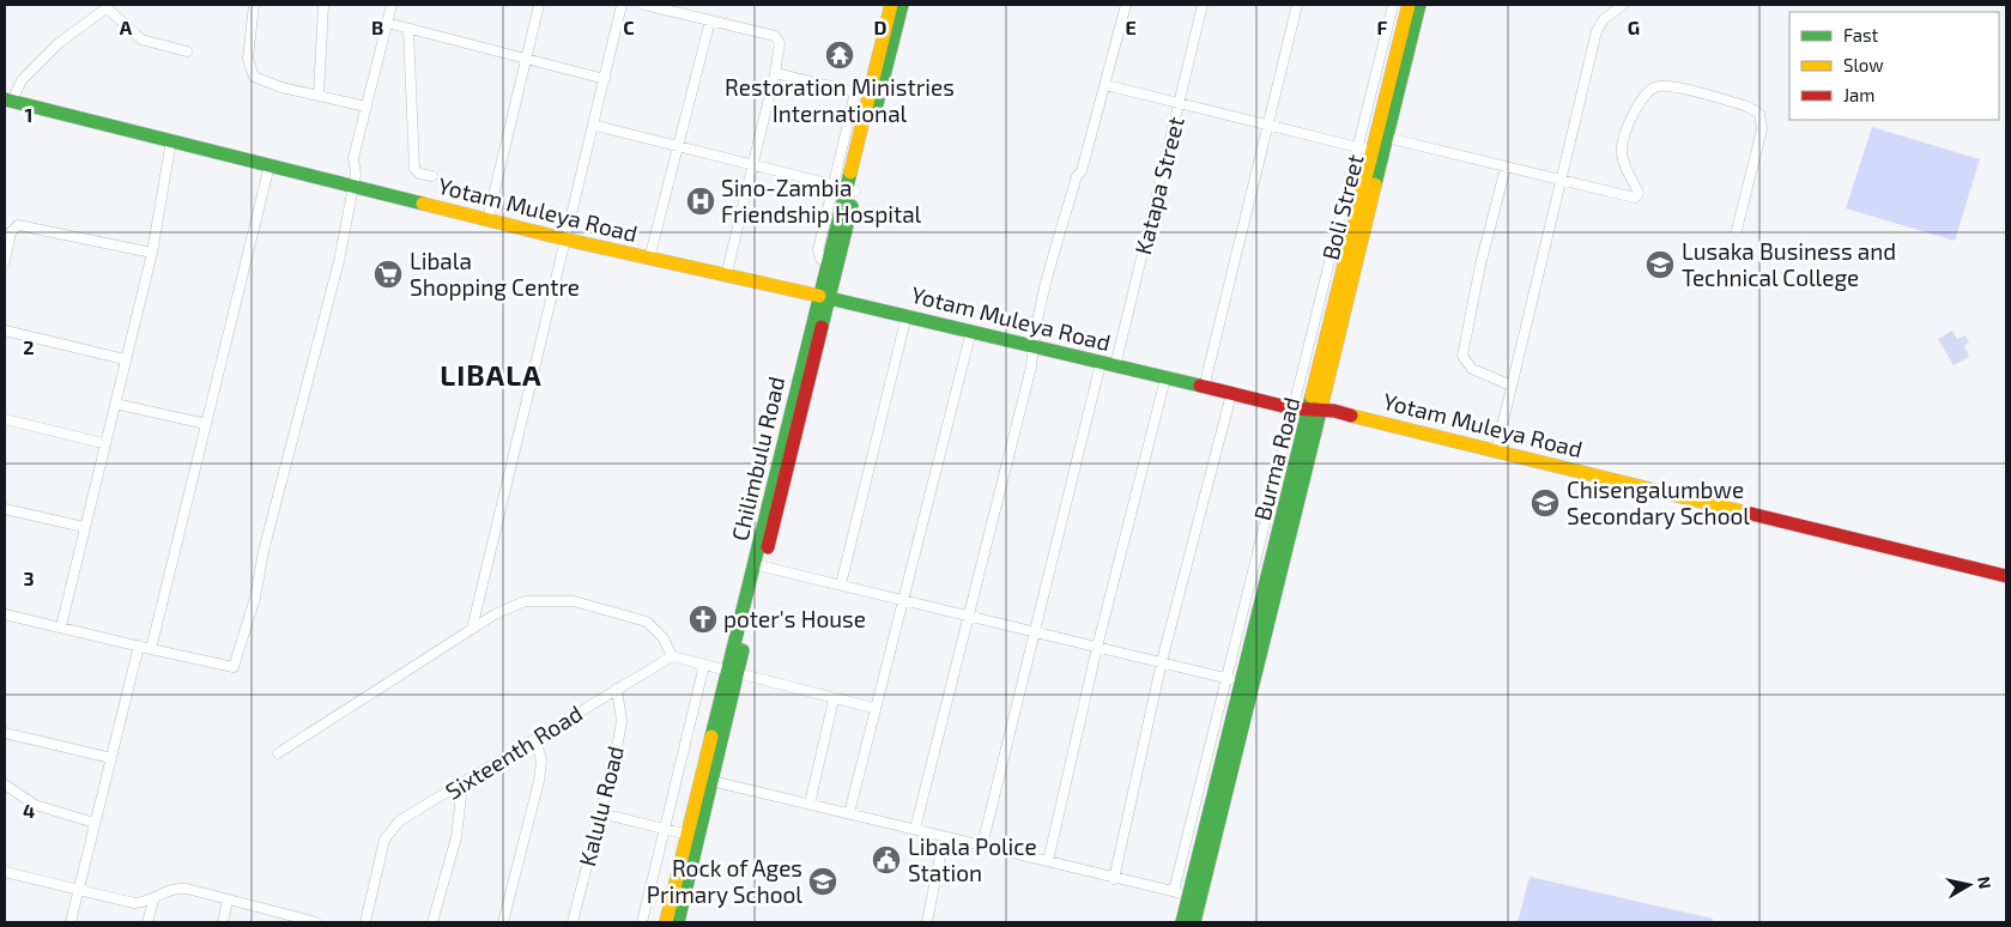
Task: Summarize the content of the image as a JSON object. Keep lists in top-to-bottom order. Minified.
{"streets":{"main road":["Yotam Muleya Road","Chilimbulu Road","Burma Road"],"street":["Katapa Street","Boli Street","Sixteenth Road","Kalulu Road"]},"crossings":[["Katapa Street","Yotam Muleya Road"],["Boli Street","Yotam Muleya Road"],["Yotam Muleya Road","Chilimbulu Road"],["Yotam Muleya Road","Burma Road"],["Sixteenth Road","Kalulu Road"]],"districts":["LIBALA"],"places":{"temple":["Restoration Ministries International"],"hospital":["Sino-Zambia Friendship Hospital"],"school or university":["Lusaka Business and Technical College","Chisengalumbwe Secondary School","Rock of Ages Primary School"],"supermarket":["Libala Shopping Centre"],"church":["poter's House"],"public building":["Libala Police Station"]},"legend":["Fast","Slow","Jam"],"north":"right","grid":{"columns":["A","B","C","D","E","F","G"],"rows":["1","2","3","4"]}}
